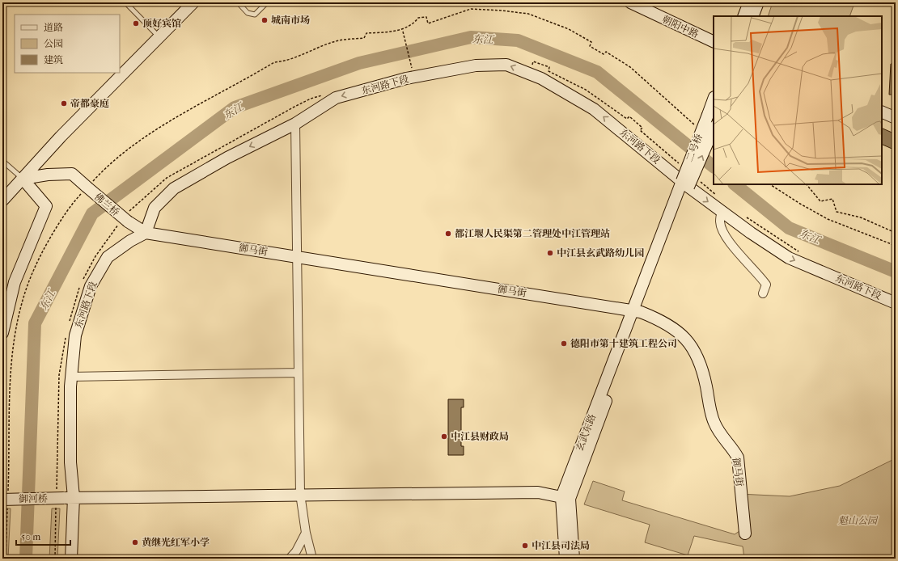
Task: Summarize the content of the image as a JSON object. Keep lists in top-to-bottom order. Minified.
{"streets":{"street":["朝阳中路","东河路下段","二号桥","佛兰桥","御马街","玄武东路","御河桥"]},"crossings":[["东河路下段","二号桥"],["东河路下段","御马街"],["东河路下段","玄武东路"],["东河路下段","御河桥"],["二号桥","玄武东路"],["佛兰桥","御马街"],["御马街","玄武东路"],["玄武东路","御河桥"]],"water":["东江"],"parks":["魁山公园"],"places":["城南市场","顶好宾馆","帝都豪庭","都江堰人民渠第二管理处中江管理站","中江县玄武路幼儿园","德阳市第十建筑工程公司","中江县财政局","黄继光红军小学","中江县司法局"],"legend":["道路","公园","建筑"],"scale_bar":"50 m"}
